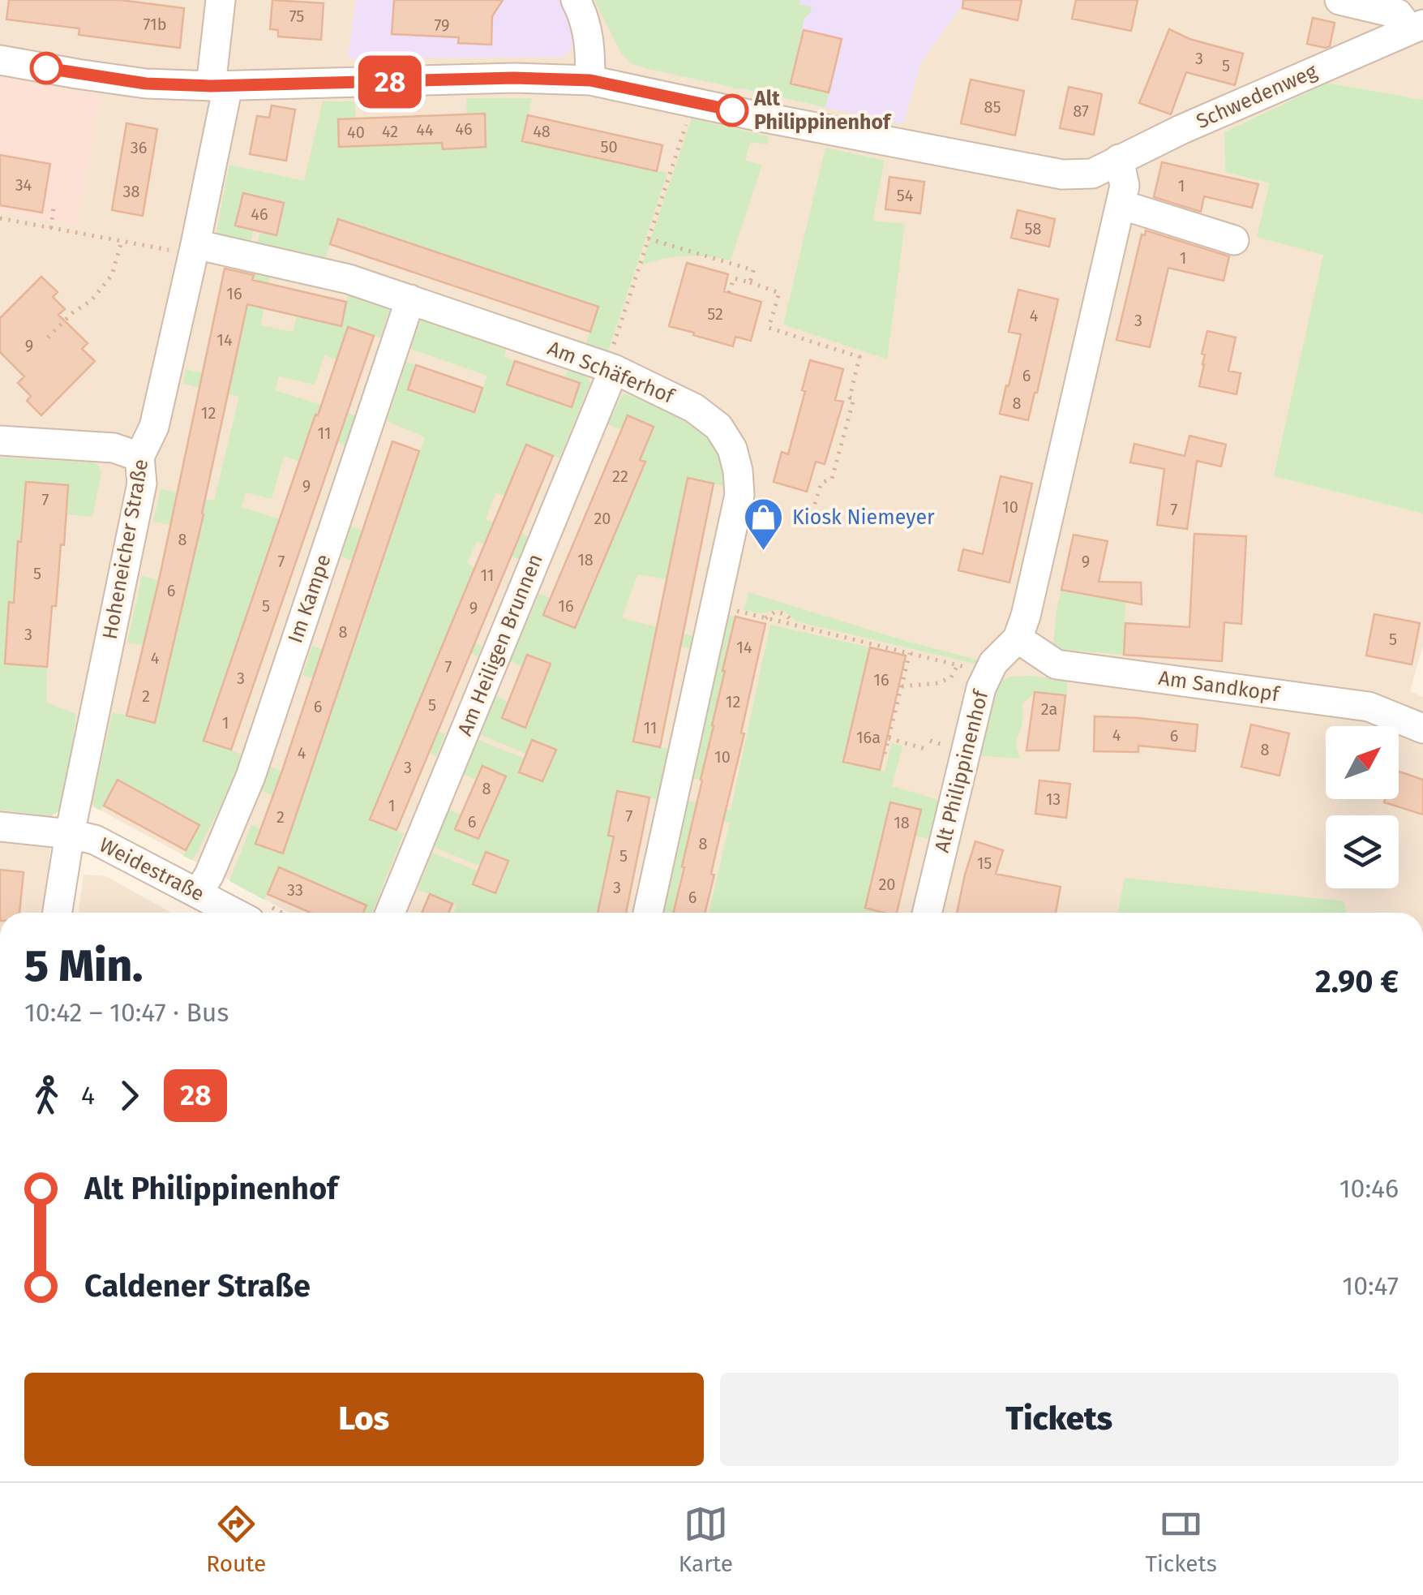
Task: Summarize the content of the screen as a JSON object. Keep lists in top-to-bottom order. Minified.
{"streets":{"street":["Schwedenweg","Am Schäferhof","Hoheneicher Straße","Im Kampe","Am Heiligen Brunnen","Am Sandkopf","Alt Philippinenhof","Weidestraße"]},"crossings":[["Schwedenweg","Alt Philippinenhof"],["Am Schäferhof","Hoheneicher Straße"],["Am Schäferhof","Im Kampe"],["Am Schäferhof","Am Heiligen Brunnen"],["Hoheneicher Straße","Weidestraße"],["Im Kampe","Weidestraße"],["Am Sandkopf","Alt Philippinenhof"]],"places":{"other":["Alt Philippinenhof"],"shop":["Kiosk Niemeyer"]},"lines":["bus line 28"],"house_numbers":["75","71b","79","3","5","85","87","46","44","42","48","40","50","36","34","1","38","54","46","58","1","16","52","4","3","14","9","6","8","12","11","22","9","7","10","7","20","8","18","7","9","5","11","6","5","16","9","8","3","5","14","4","7","3","16","2","12","5","6","2a","1","11","4","6","16a","8","4","10","3","8","13","1","7","2","6","18","8","5","15","20","3","33","6"],"north":"top right","page":{"on_map":"28","heading":["5 Min.","10:42 – 10:47 · Bus","2.90 €"],"legs":["4","28"],"list":[{"name":"Alt Philippinenhof","value":"10:46"},{"name":"Caldener Straße","value":"10:47"}],"buttons":["Los","Tickets"],"tabs":["Route","Karte","Tickets"]}}
